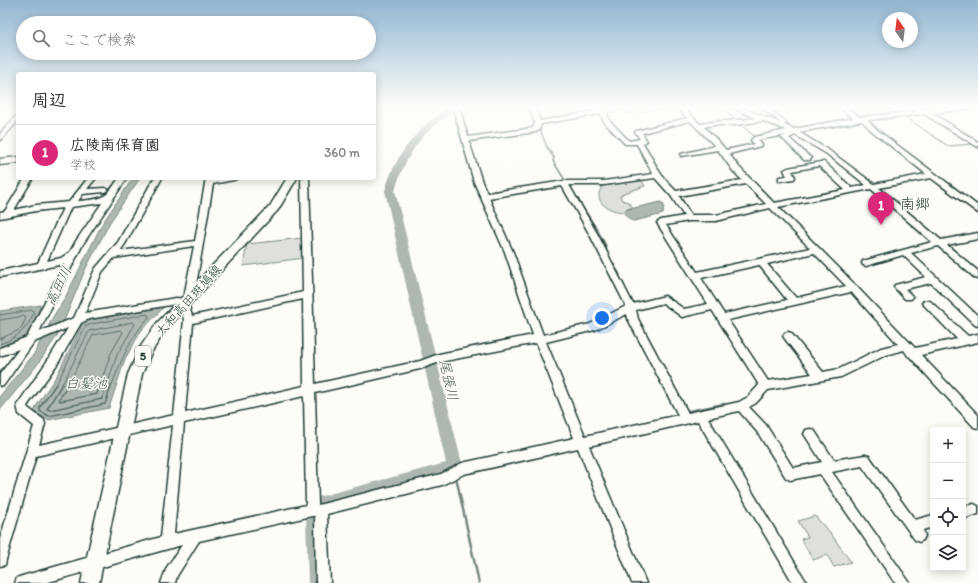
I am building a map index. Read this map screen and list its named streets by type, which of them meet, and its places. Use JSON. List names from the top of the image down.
{
  "streets": {
    "main road": ["大和高田斑鳩線", "5"]
  },
  "districts": ["南郷"],
  "water": ["高田川", "尾張川", "白髪池"],
  "north": "top",
  "page": {
    "search": "ここで検索",
    "heading": "周辺",
    "list": [
      {
        "mark": "1",
        "name": "広陵南保育園",
        "note": "学校",
        "value": "360 m"
      }
    ],
    "pins": "1",
    "map_buttons": ["+", "−"]
  }
}
